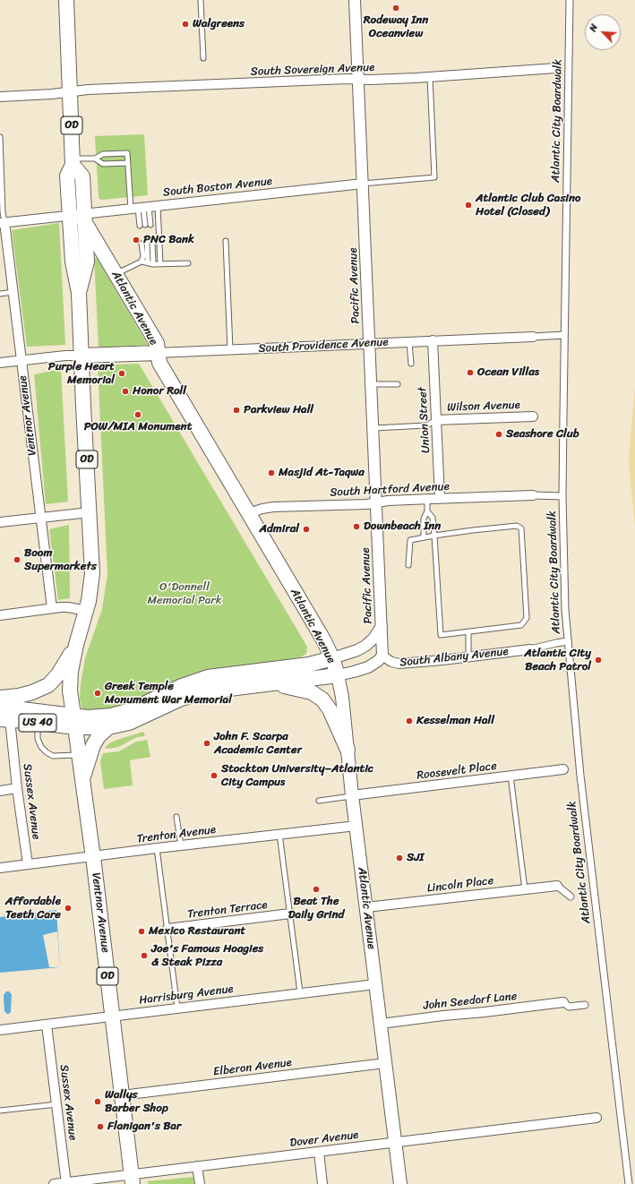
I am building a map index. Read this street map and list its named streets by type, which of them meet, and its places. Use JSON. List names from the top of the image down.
{
  "streets": {
    "main road": [
      "OD",
      "Atlantic Avenue",
      "South Providence Avenue",
      "Ventnor Avenue",
      "South Albany Avenue",
      "US 40"
    ],
    "street": [
      "South Sovereign Avenue",
      "Atlantic City Boardwalk",
      "South Boston Avenue",
      "Pacific Avenue",
      "Wilson Avenue",
      "Union Street",
      "South Hartford Avenue",
      "Roosevelt Place",
      "Sussex Avenue",
      "Trenton Avenue",
      "Lincoln Place",
      "Trenton Terrace",
      "Harrisburg Avenue",
      "John Seedorf Lane",
      "Elberon Avenue",
      "Dover Avenue"
    ]
  },
  "crossings": [
    ["South Sovereign Avenue", "Pacific Avenue"],
    ["South Sovereign Avenue", "Atlantic Avenue"],
    ["Atlantic City Boardwalk", "South Providence Avenue"],
    ["Atlantic City Boardwalk", "South Albany Avenue"],
    ["OD", "South Boston Avenue"],
    ["OD", "Atlantic Avenue"],
    ["OD", "South Providence Avenue"],
    ["OD", "Ventnor Avenue"],
    ["OD", "South Albany Avenue"],
    ["OD", "US 40"],
    ["South Boston Avenue", "Pacific Avenue"],
    ["South Boston Avenue", "Atlantic Avenue"],
    ["South Boston Avenue", "Ventnor Avenue"],
    ["Pacific Avenue", "South Providence Avenue"],
    ["Pacific Avenue", "South Hartford Avenue"],
    ["Pacific Avenue", "South Albany Avenue"],
    ["Atlantic Avenue", "South Providence Avenue"],
    ["Atlantic Avenue", "South Hartford Avenue"],
    ["Atlantic Avenue", "South Albany Avenue"],
    ["Atlantic Avenue", "US 40"],
    ["Atlantic Avenue", "Roosevelt Place"],
    ["Atlantic Avenue", "Trenton Avenue"],
    ["Atlantic Avenue", "Lincoln Place"],
    ["Atlantic Avenue", "Harrisburg Avenue"],
    ["Atlantic Avenue", "John Seedorf Lane"],
    ["Atlantic Avenue", "Elberon Avenue"],
    ["Atlantic Avenue", "Dover Avenue"],
    ["South Providence Avenue", "Union Street"],
    ["Wilson Avenue", "Union Street"],
    ["Ventnor Avenue", "South Albany Avenue"],
    ["Ventnor Avenue", "US 40"],
    ["Ventnor Avenue", "Trenton Avenue"],
    ["Ventnor Avenue", "Harrisburg Avenue"],
    ["Ventnor Avenue", "Elberon Avenue"],
    ["Ventnor Avenue", "Dover Avenue"],
    ["Union Street", "South Hartford Avenue"],
    ["South Albany Avenue", "US 40"],
    ["US 40", "Sussex Avenue"],
    ["Sussex Avenue", "Trenton Avenue"],
    ["Sussex Avenue", "Harrisburg Avenue"],
    ["Sussex Avenue", "Dover Avenue"]
  ],
  "parks": ["O'Donnell Memorial Park"],
  "places": [
    "Rodeway Inn Oceanview",
    "Walgreens",
    "Atlantic Club Casino Hotel (Closed)",
    "PNC Bank",
    "Ocean Villas",
    "Purple Heart Memorial",
    "Honor Roll",
    "Parkview Hall",
    "POW/MIA Monument",
    "Seashore Club",
    "Masjid At-Taqwa",
    "Downbeach Inn",
    "Admiral",
    "Boom Supermarkets",
    "Atlantic City Beach Patrol",
    "Greek Temple Monument War Memorial",
    "Kesselman Hall",
    "John F. Scarpa Academic Center",
    "Stockton University–Atlantic City Campus",
    "SJI",
    "Beat The Daily Grind",
    "Affordable Teeth Care",
    "Mexico Restaurant",
    "Joe's Famous Hoagies & Steak Pizza",
    "Wallys Barber Shop",
    "Flanigan's Bar"
  ],
  "north": "top left"
}
